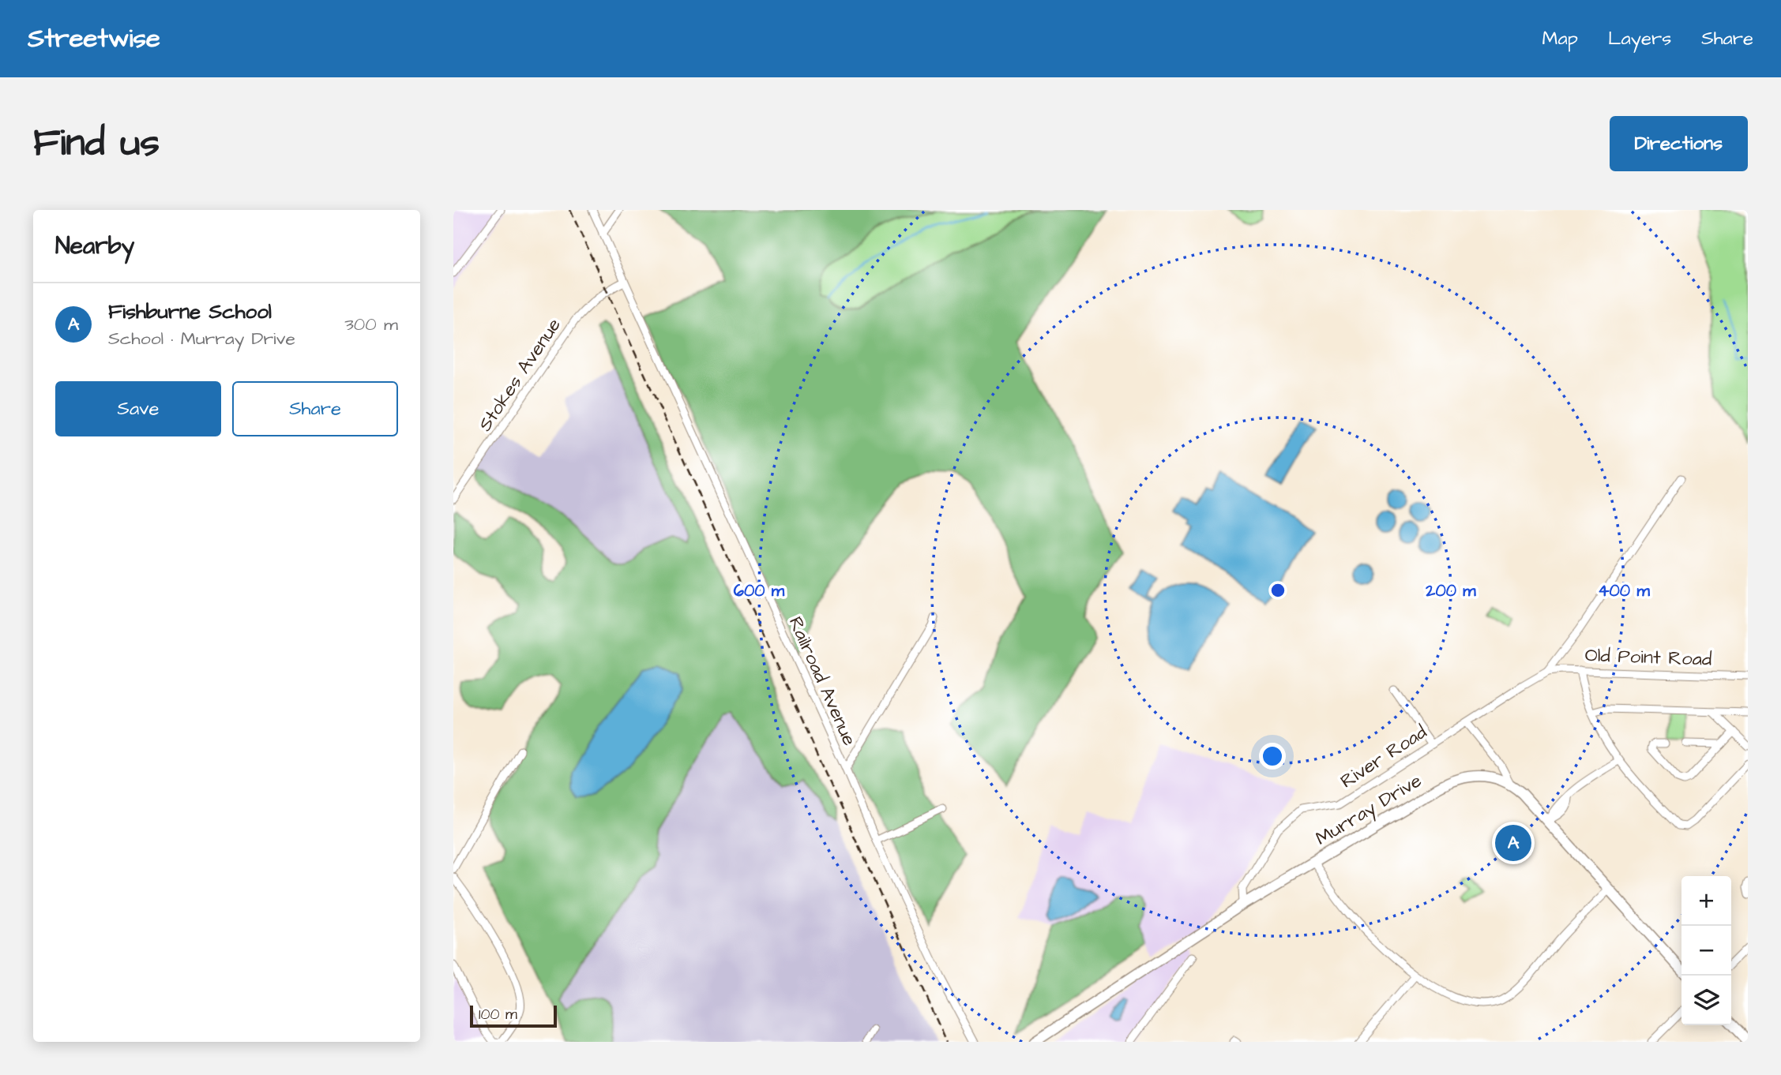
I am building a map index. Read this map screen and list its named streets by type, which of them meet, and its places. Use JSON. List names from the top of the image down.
{
  "streets": {
    "street": [
      "Stokes Avenue",
      "Old Point Road",
      "Railroad Avenue",
      "River Road",
      "Murray Drive"
    ]
  },
  "crossings": [
    ["Stokes Avenue", "Railroad Avenue"],
    ["Old Point Road", "River Road"],
    ["River Road", "Murray Drive"]
  ],
  "scale_bar": "100 m",
  "page": {
    "header": "Streetwise",
    "nav": ["Map", "Layers", "Share"],
    "buttons": [
      "Directions",
      ["Save", "Share"]
    ],
    "title": "Find us",
    "heading": "Nearby",
    "list": [
      {
        "mark": "A",
        "name": "Fishburne School",
        "note": "School · Murray Drive",
        "value": "300 m"
      }
    ],
    "pins": "A",
    "map_buttons": ["+", "−"],
    "scale": "100 m"
  },
  "rings": ["200 m", "400 m", "600 m"]
}
